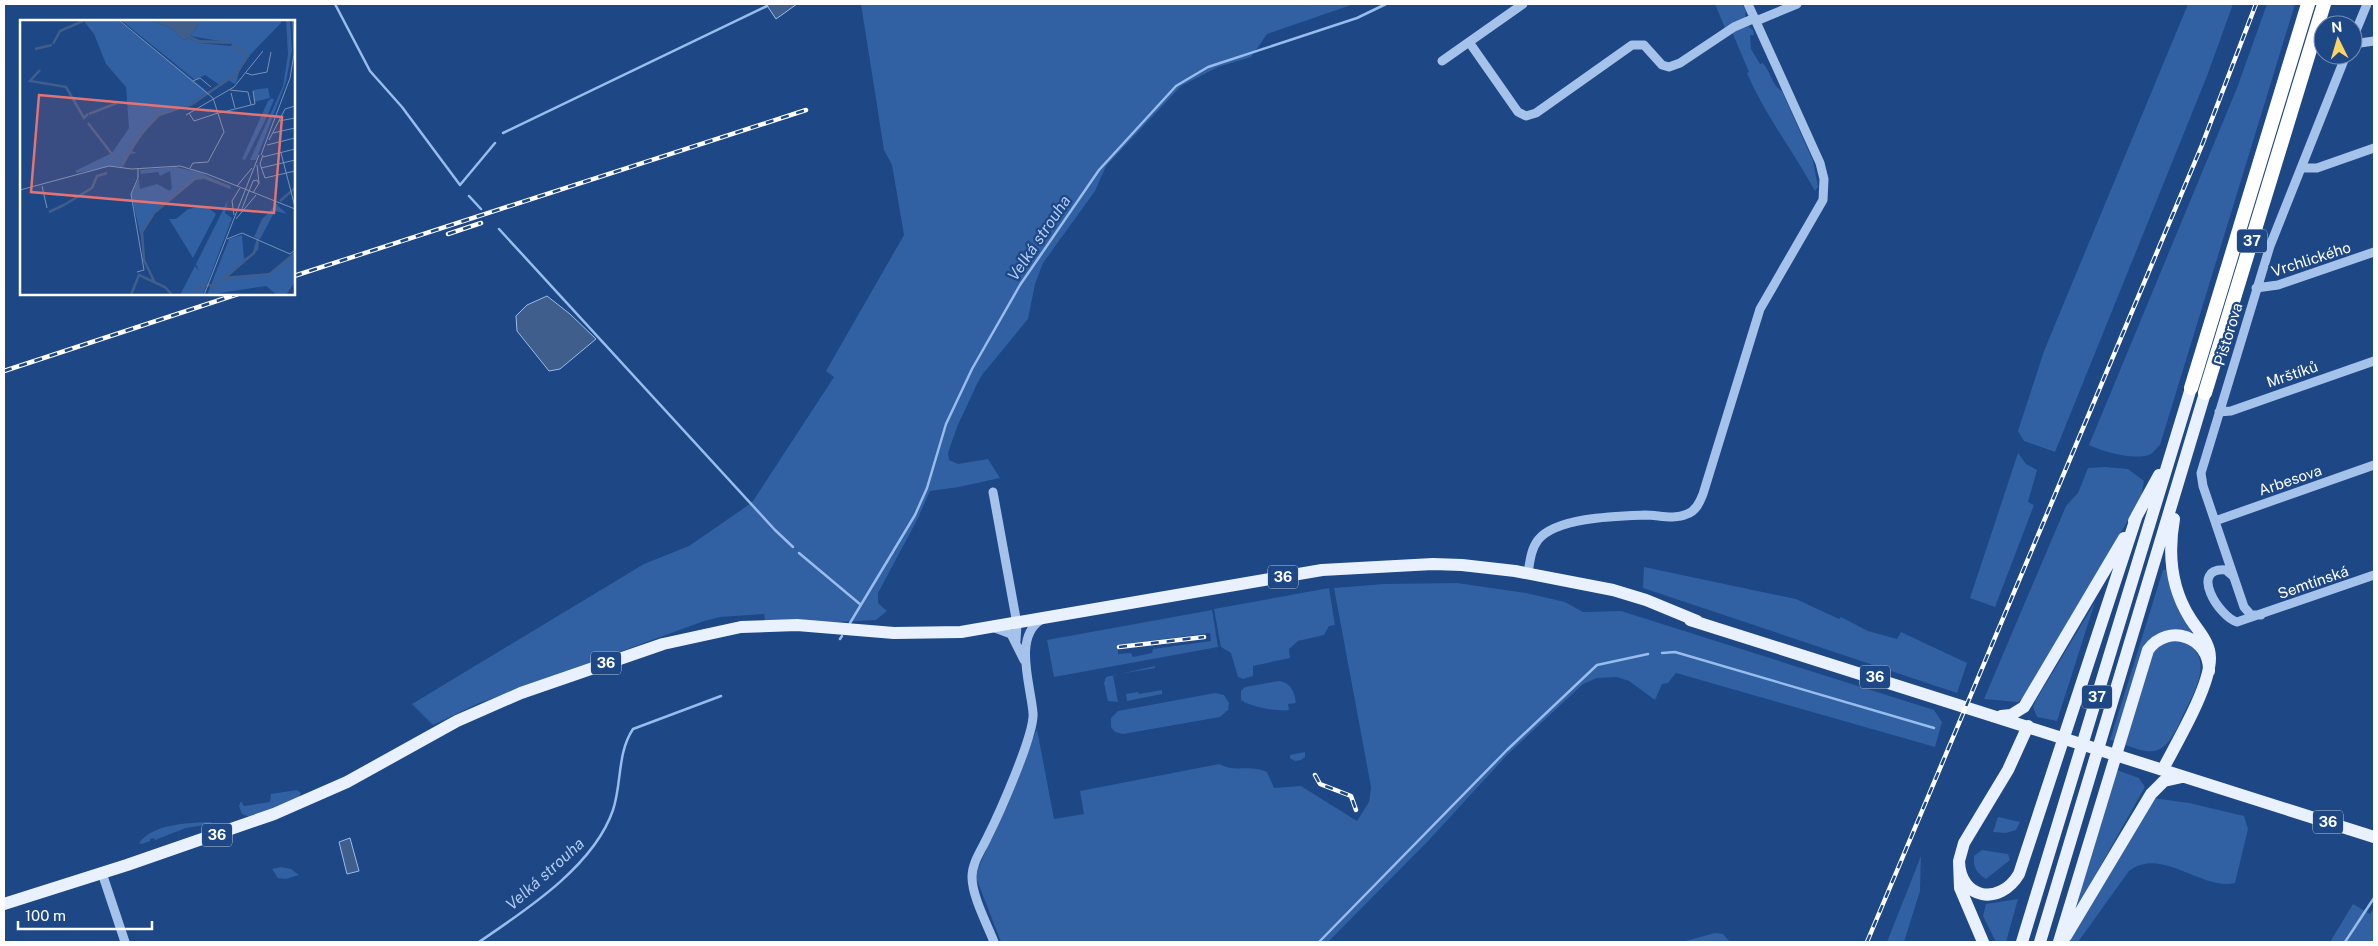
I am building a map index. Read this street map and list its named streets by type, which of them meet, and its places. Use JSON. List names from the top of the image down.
{
  "streets": {
    "highway": ["37"],
    "main road": ["36"],
    "street": [
      "Vrchlického",
      "Pištorova",
      "Mrštíků",
      "Arbesova",
      "Semtínská"
    ]
  },
  "crossings": [
    ["Vrchlického", "Pištorova"],
    ["Pištorova", "Mrštíků"],
    ["Pištorova", "Arbesova"],
    ["Pištorova", "Semtínská"]
  ],
  "water": ["Velká strouha"],
  "scale_bar": "100 m",
  "north": "top"
}
